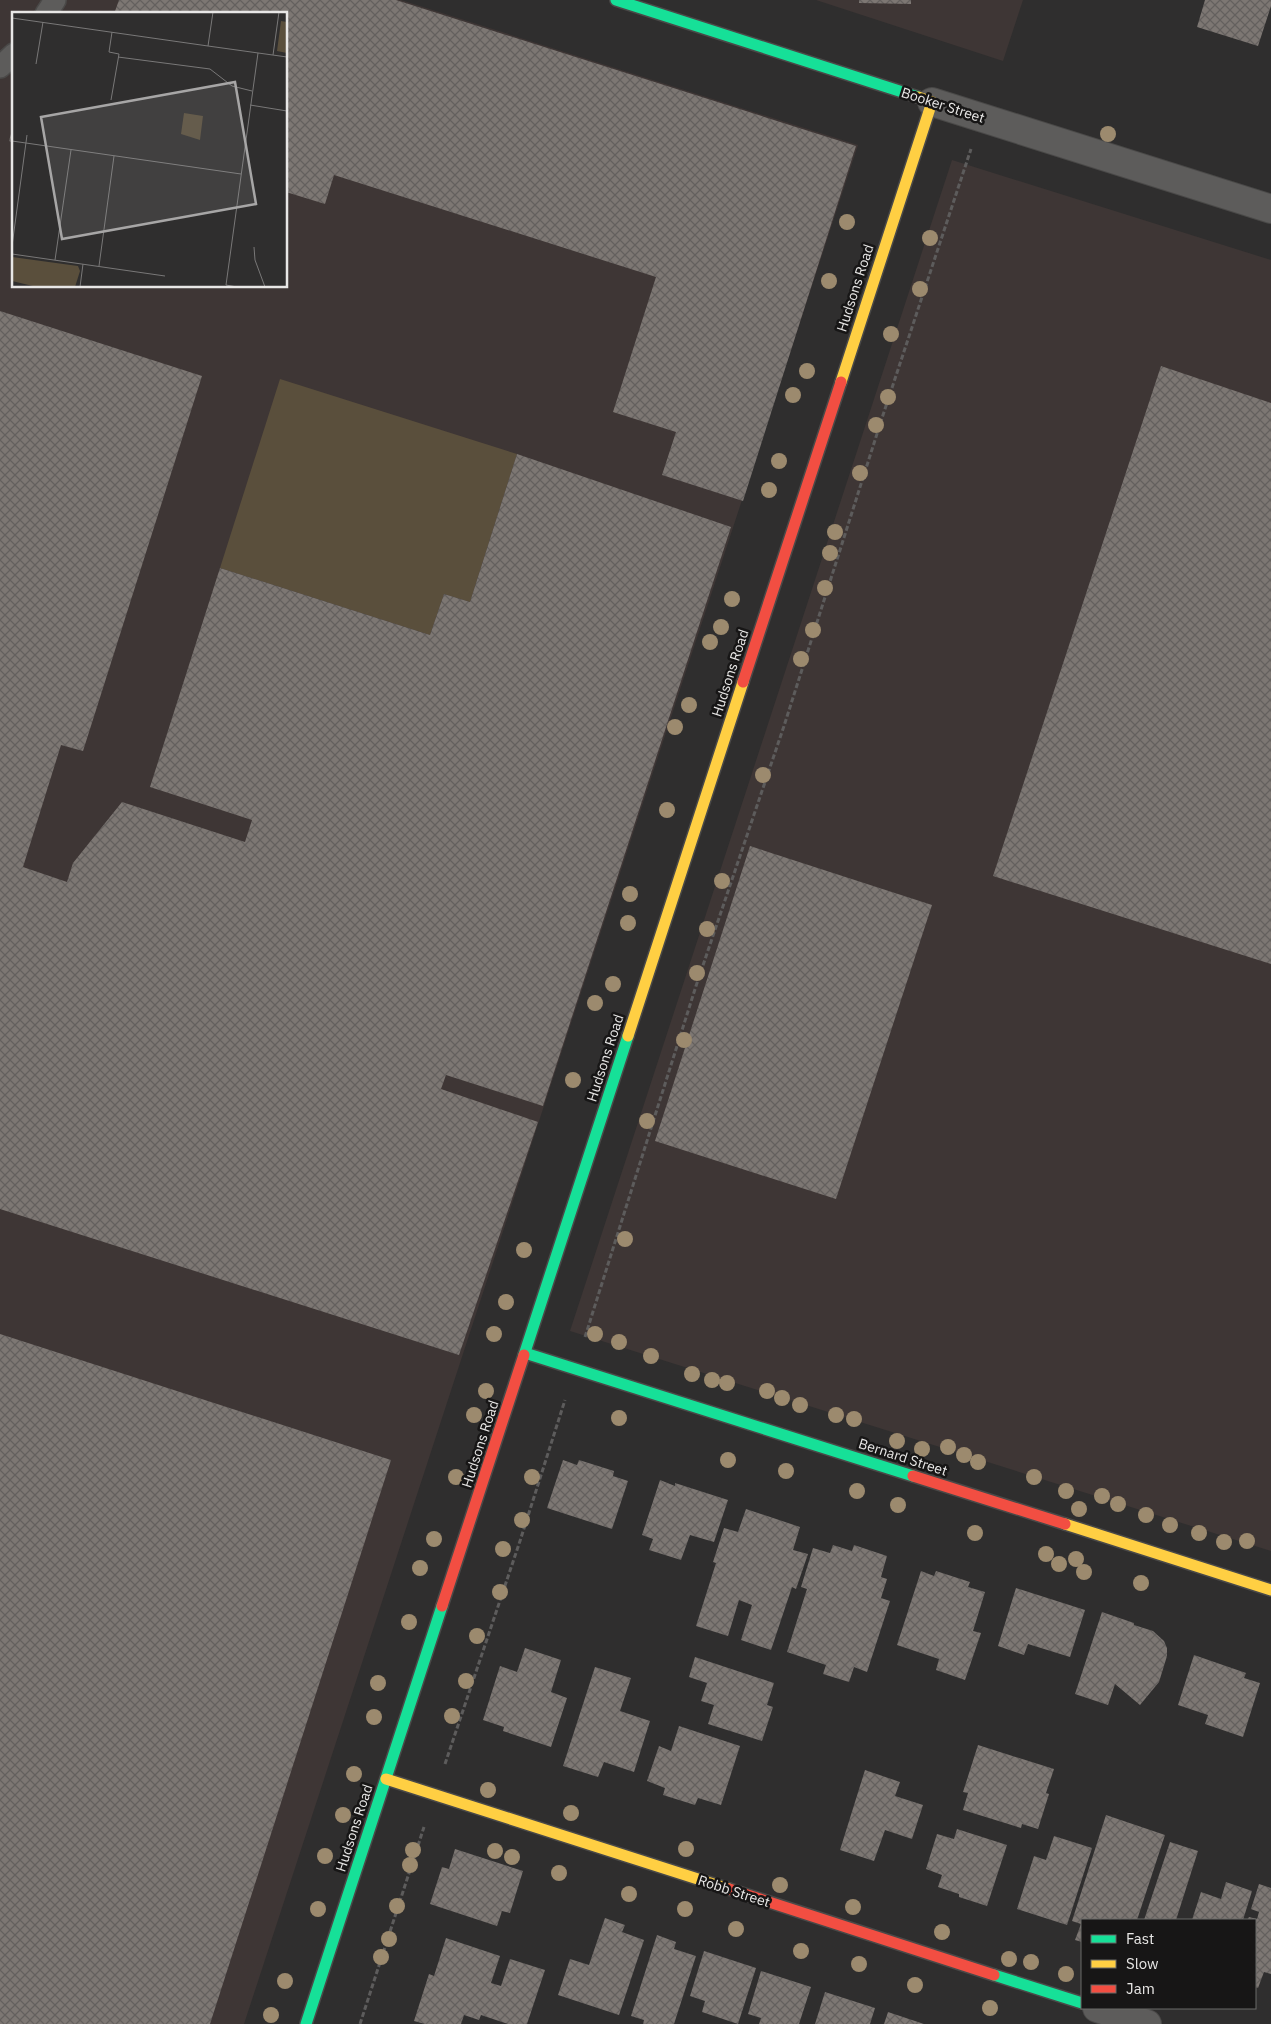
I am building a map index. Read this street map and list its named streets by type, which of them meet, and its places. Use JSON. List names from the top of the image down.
{
  "streets": {
    "street": [
      "Booker Street",
      "Hudsons Road",
      "Bernard Street",
      "Robb Street"
    ]
  },
  "crossings": [
    ["Booker Street", "Hudsons Road"],
    ["Hudsons Road", "Bernard Street"],
    ["Hudsons Road", "Robb Street"]
  ],
  "legend": ["Fast", "Slow", "Jam"]
}
